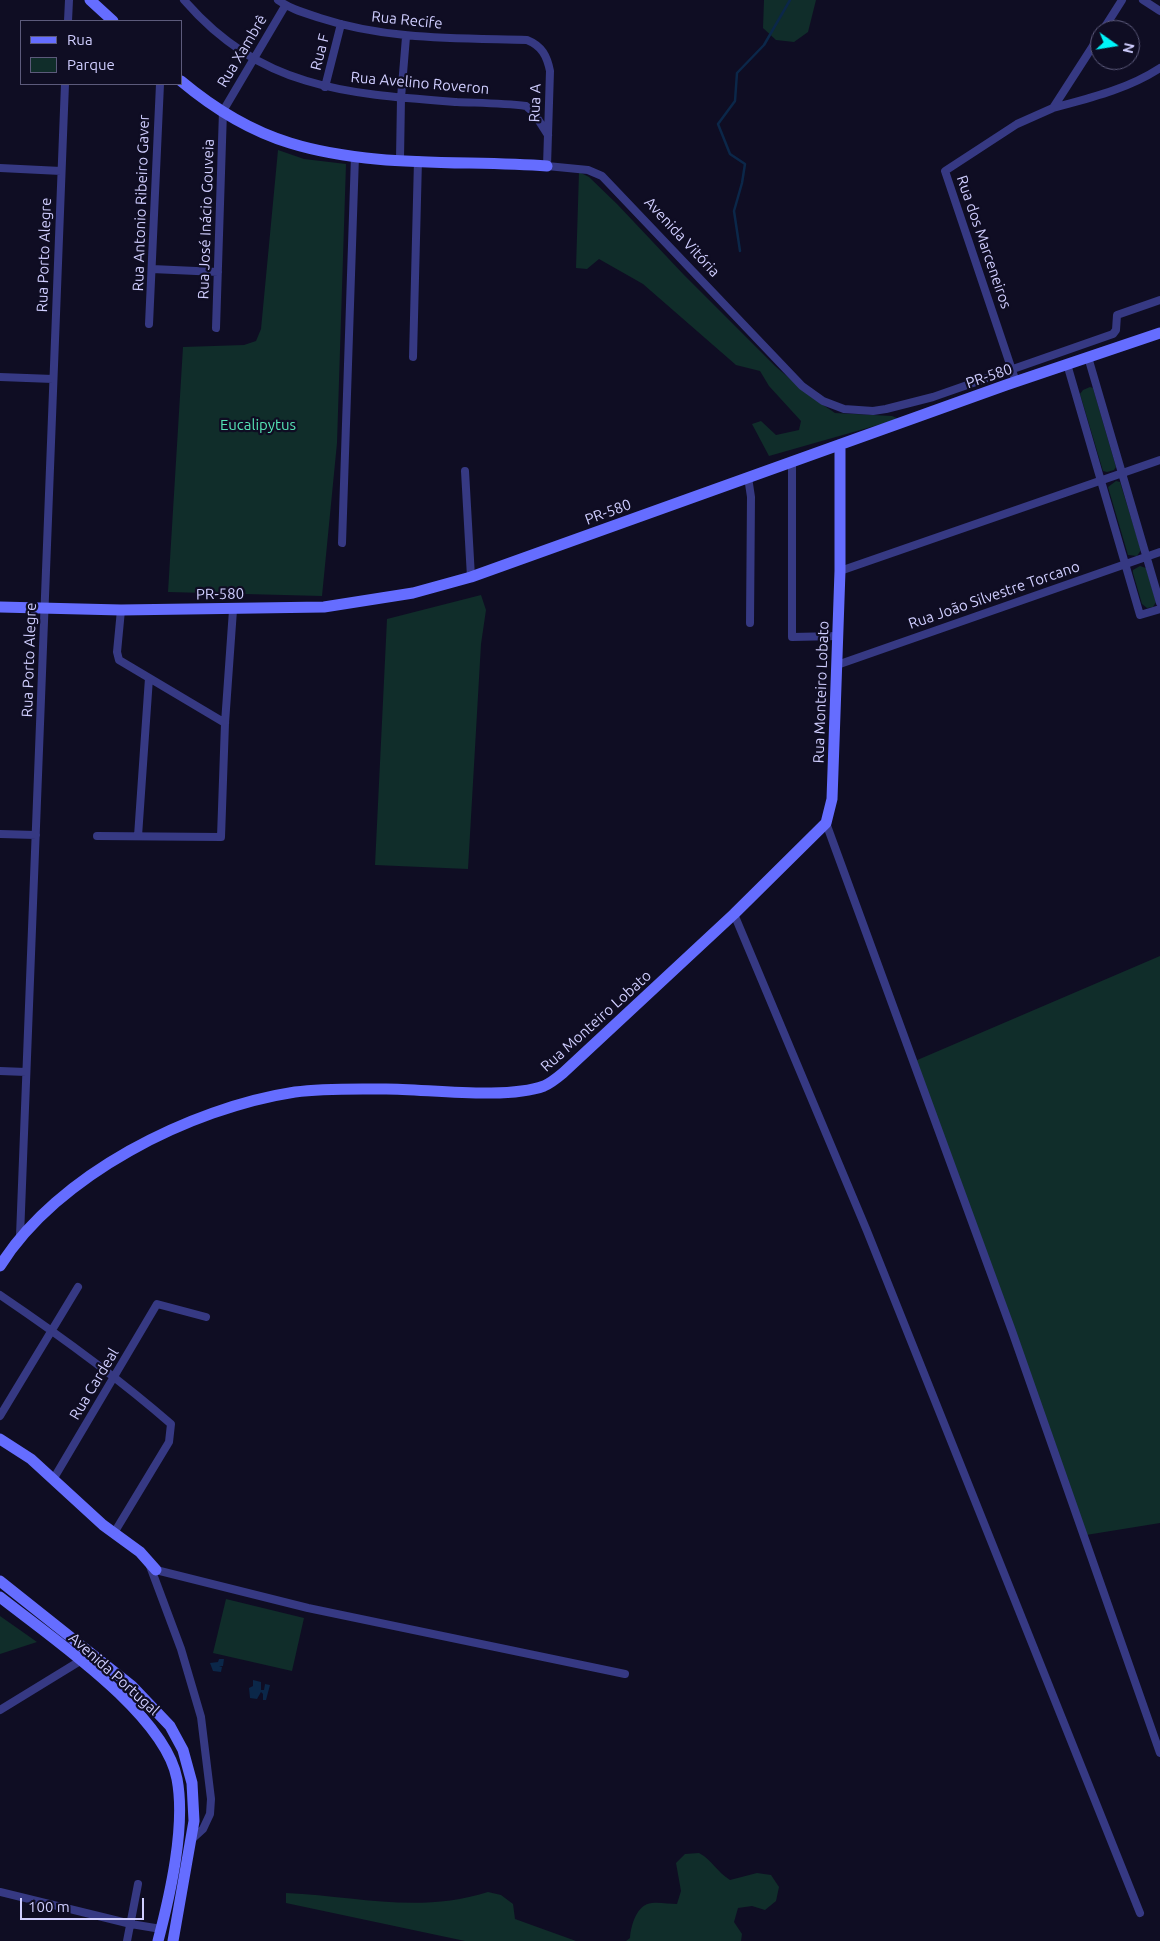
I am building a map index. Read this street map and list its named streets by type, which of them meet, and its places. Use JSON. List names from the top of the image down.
{
  "streets": {
    "main road": [
      "Avenida Vitória",
      "PR-580",
      "Rua Monteiro Lobato",
      "Avenida Portugal"
    ],
    "street": [
      "Rua Recife",
      "Rua Xambrê",
      "Rua F",
      "Rua Avelino Roveron",
      "Rua A",
      "Rua Antonio Ribeiro Gaver",
      "Rua José Inácio Gouveia",
      "Rua dos Marceneiros",
      "Rua Porto Alegre",
      "Rua João Silvestre Torcano",
      "Rua Cardeal"
    ]
  },
  "crossings": [
    ["Rua Recife", "Rua Xambrê"],
    ["Rua Recife", "Rua F"],
    ["Rua Recife", "Rua A"],
    ["Rua Xambrê", "Rua Avelino Roveron"],
    ["Rua Xambrê", "Rua José Inácio Gouveia"],
    ["Rua Xambrê", "Avenida Vitória"],
    ["Rua F", "Rua Avelino Roveron"],
    ["Rua Avelino Roveron", "Rua A"],
    ["Rua A", "Avenida Vitória"],
    ["Rua José Inácio Gouveia", "Avenida Vitória"],
    ["Avenida Vitória", "Rua dos Marceneiros"],
    ["Rua dos Marceneiros", "PR-580"],
    ["Rua Porto Alegre", "PR-580"],
    ["Rua Porto Alegre", "Rua Monteiro Lobato"],
    ["PR-580", "Rua Monteiro Lobato"],
    ["Rua João Silvestre Torcano", "Rua Monteiro Lobato"]
  ],
  "parks": ["Eucalipytus"],
  "legend": ["Rua", "Parque"],
  "scale_bar": "100 m",
  "north": "right"
}
